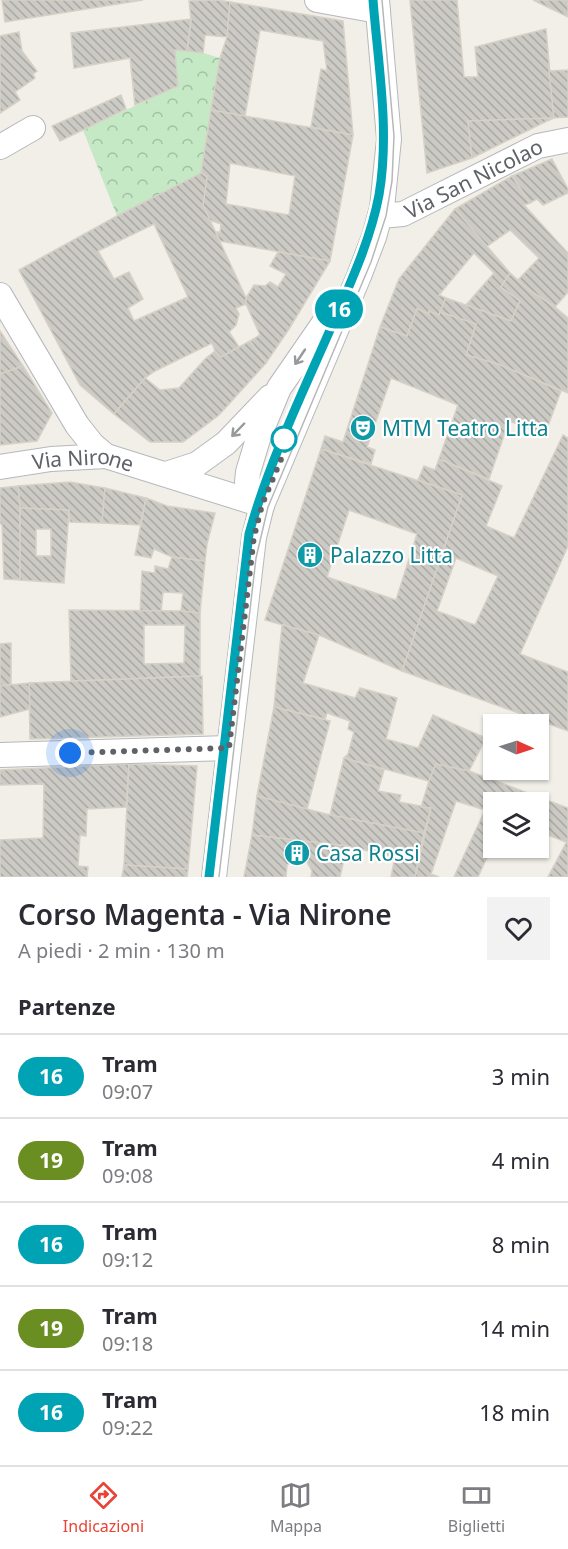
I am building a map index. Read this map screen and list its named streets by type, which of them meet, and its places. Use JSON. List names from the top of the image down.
{
  "streets": {
    "street": ["Via San Nicolao", "Via Nirone"]
  },
  "places": {
    "theatre": ["MTM Teatro Litta"],
    "building": ["Palazzo Litta", "Casa Rossi"]
  },
  "lines": ["tram line 16"],
  "north": "right",
  "page": {
    "on_map": "16",
    "heading": [
      ["Corso Magenta - Via Nirone", "A piedi · 2 min · 130 m"],
      "Partenze"
    ],
    "list": [
      {
        "mark": "16",
        "name": "Tram",
        "note": "09:07",
        "value": "3 min"
      },
      {
        "mark": "19",
        "name": "Tram",
        "note": "09:08",
        "value": "4 min"
      },
      {
        "mark": "16",
        "name": "Tram",
        "note": "09:12",
        "value": "8 min"
      },
      {
        "mark": "19",
        "name": "Tram",
        "note": "09:18",
        "value": "14 min"
      },
      {
        "mark": "16",
        "name": "Tram",
        "note": "09:22",
        "value": "18 min"
      }
    ],
    "tabs": ["Indicazioni", "Mappa", "Biglietti"]
  }
}
